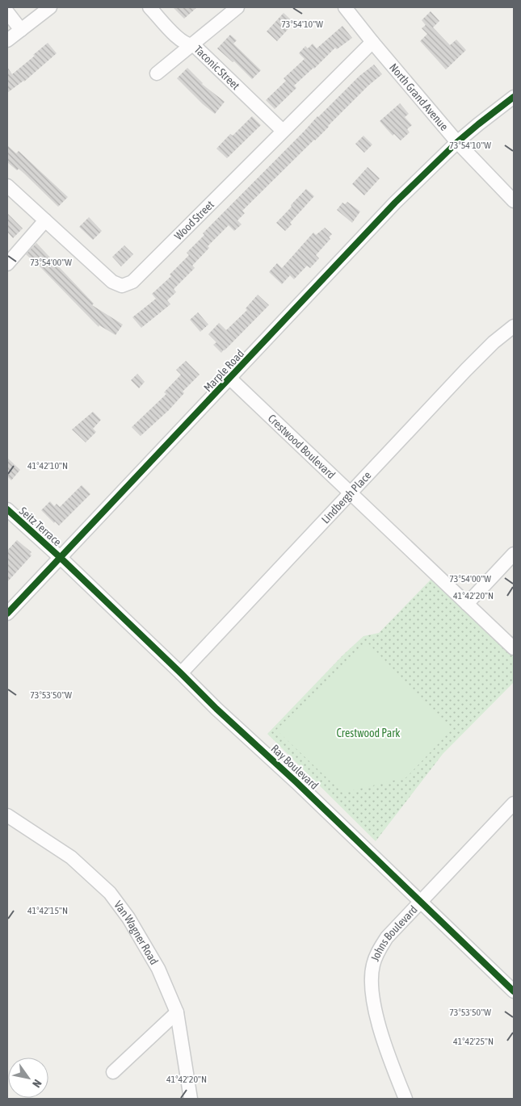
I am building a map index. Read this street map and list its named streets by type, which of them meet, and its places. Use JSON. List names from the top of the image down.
{
  "streets": {
    "street": [
      "Taconic Street",
      "North Grand Avenue",
      "Wood Street",
      "Marple Road",
      "Crestwood Boulevard",
      "Lindbergh Place",
      "Seitz Terrace",
      "Ray Boulevard",
      "Van Wagner Road",
      "Johns Boulevard"
    ]
  },
  "crossings": [
    ["Taconic Street", "Wood Street"],
    ["North Grand Avenue", "Wood Street"],
    ["North Grand Avenue", "Marple Road"],
    ["Marple Road", "Crestwood Boulevard"],
    ["Marple Road", "Seitz Terrace"],
    ["Marple Road", "Ray Boulevard"],
    ["Crestwood Boulevard", "Lindbergh Place"],
    ["Lindbergh Place", "Ray Boulevard"],
    ["Seitz Terrace", "Ray Boulevard"],
    ["Ray Boulevard", "Johns Boulevard"]
  ],
  "parks": ["Crestwood Park"],
  "north": "bottom right",
  "coordinates": [
    "73°54'10\"W",
    "73°54'00\"W",
    "41°42'10\"N",
    "41°42'20\"N",
    "73°53'50\"W",
    "41°42'15\"N",
    "41°42'25\"N"
  ]
}
